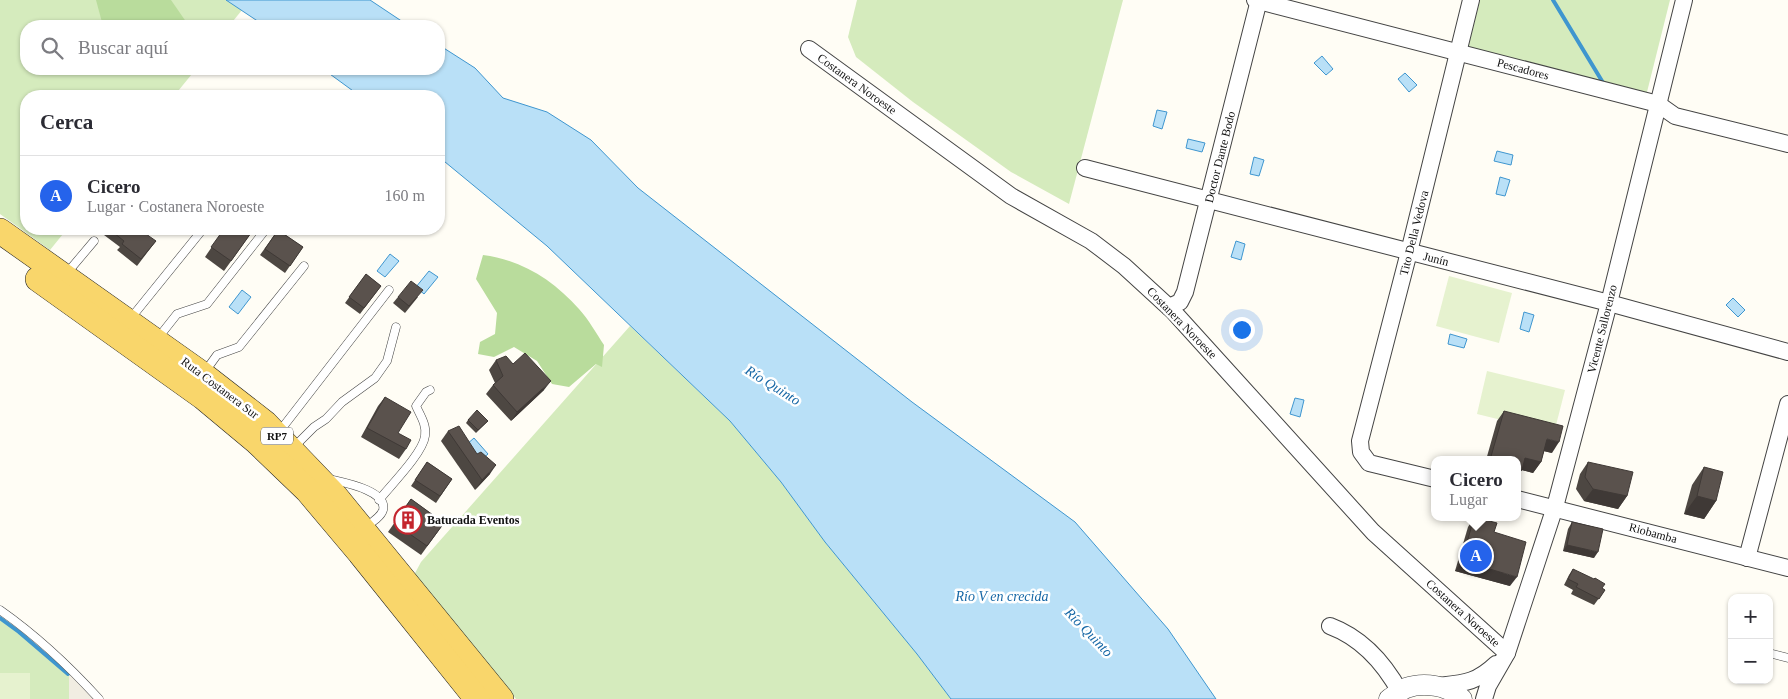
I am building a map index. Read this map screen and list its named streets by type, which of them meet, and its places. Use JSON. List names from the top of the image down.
{
  "streets": {
    "main road": ["Ruta Costanera Sur", "RP7"],
    "street": [
      "Pescadores",
      "Costanera Noroeste",
      "Doctor Dante Bodo",
      "Tito Della Vedova",
      "Junín",
      "Vicente Sallorenzo",
      "Riobamba"
    ]
  },
  "crossings": [
    ["Pescadores", "Doctor Dante Bodo"],
    ["Pescadores", "Tito Della Vedova"],
    ["Pescadores", "Vicente Sallorenzo"],
    ["Costanera Noroeste", "Doctor Dante Bodo"],
    ["Costanera Noroeste", "Vicente Sallorenzo"],
    ["Doctor Dante Bodo", "Junín"],
    ["Tito Della Vedova", "Junín"],
    ["Junín", "Vicente Sallorenzo"],
    ["Vicente Sallorenzo", "Riobamba"]
  ],
  "water": ["Río Quinto", "Río V en crecida"],
  "places": {
    "building": ["Batucada Eventos"]
  },
  "page": {
    "search": "Buscar aquí",
    "heading": "Cerca",
    "list": [
      {
        "mark": "A",
        "name": "Cicero",
        "note": "Lugar · Costanera Noroeste",
        "value": "160 m"
      }
    ],
    "popup": ["Cicero", "Lugar"],
    "pins": "A",
    "map_buttons": ["+", "−"]
  }
}
